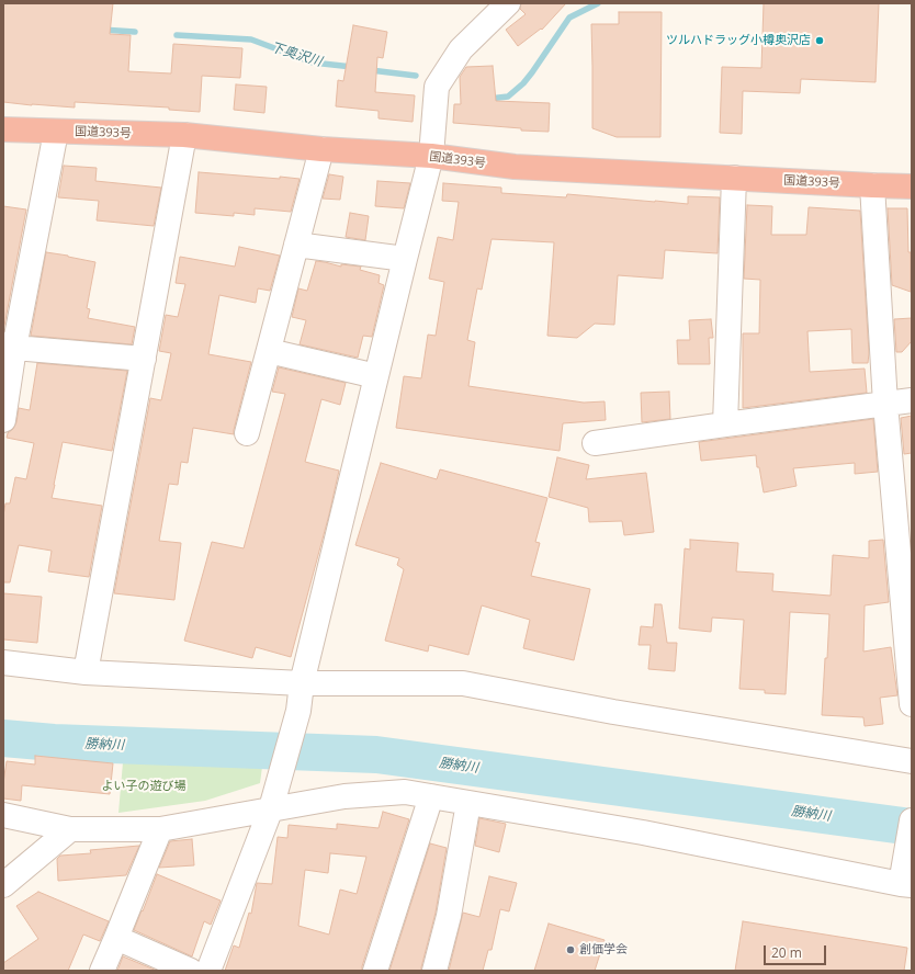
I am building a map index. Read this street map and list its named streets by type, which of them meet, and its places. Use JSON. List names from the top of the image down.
{
  "streets": {
    "highway": ["国道393号"]
  },
  "water": ["下奥沢川", "勝納川"],
  "parks": ["よい子の遊び場"],
  "places": ["ツルハドラッグ小樽奥沢店", "創価学会"],
  "scale_bar": "20 m"
}
